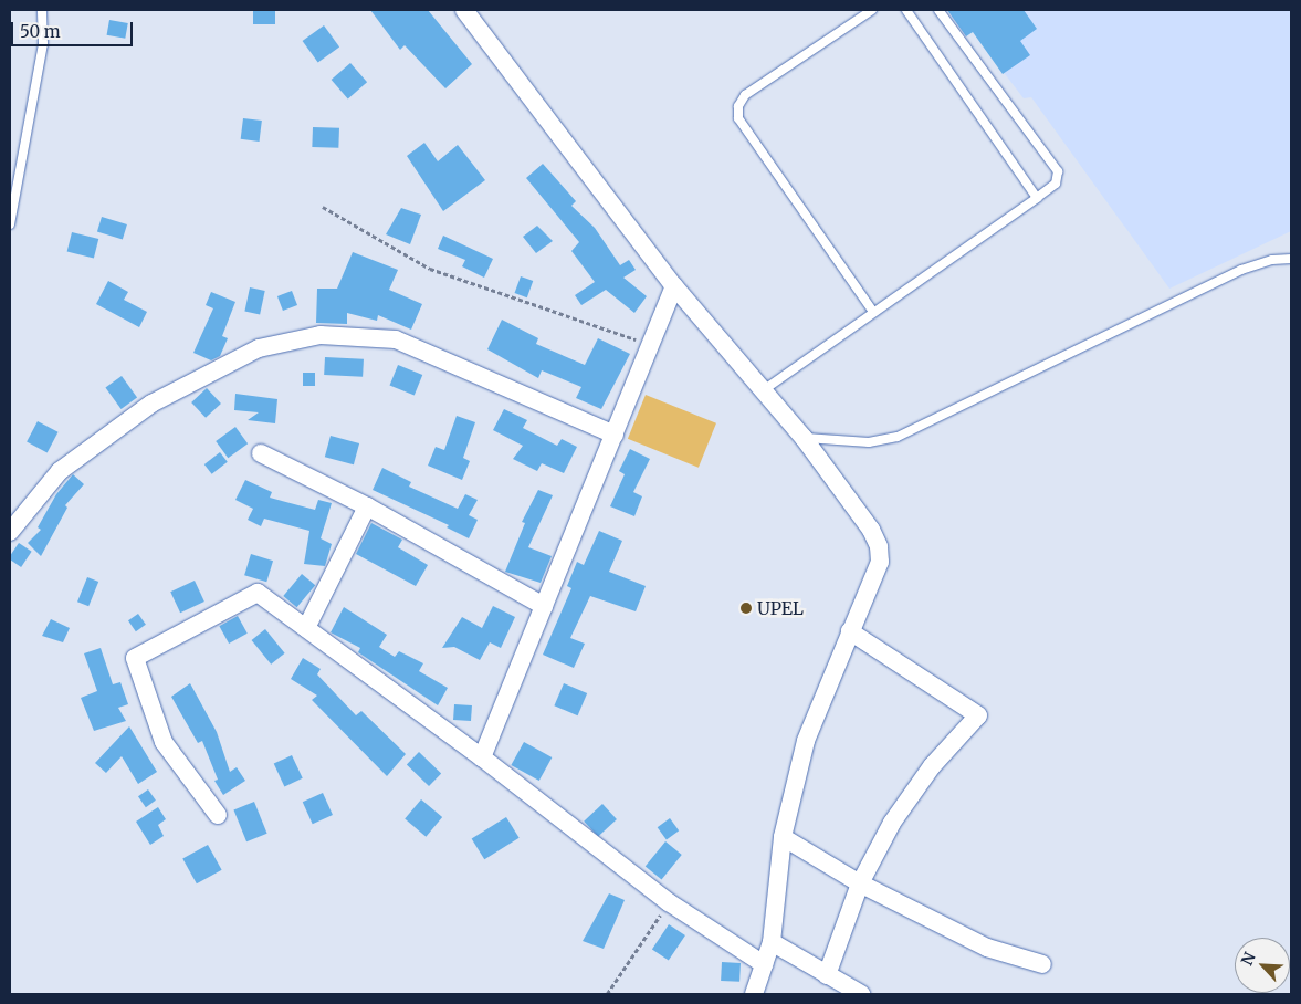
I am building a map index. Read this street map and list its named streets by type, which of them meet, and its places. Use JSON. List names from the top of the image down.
{
  "places": ["UPEL"],
  "scale_bar": "50 m",
  "north": "top left"
}
